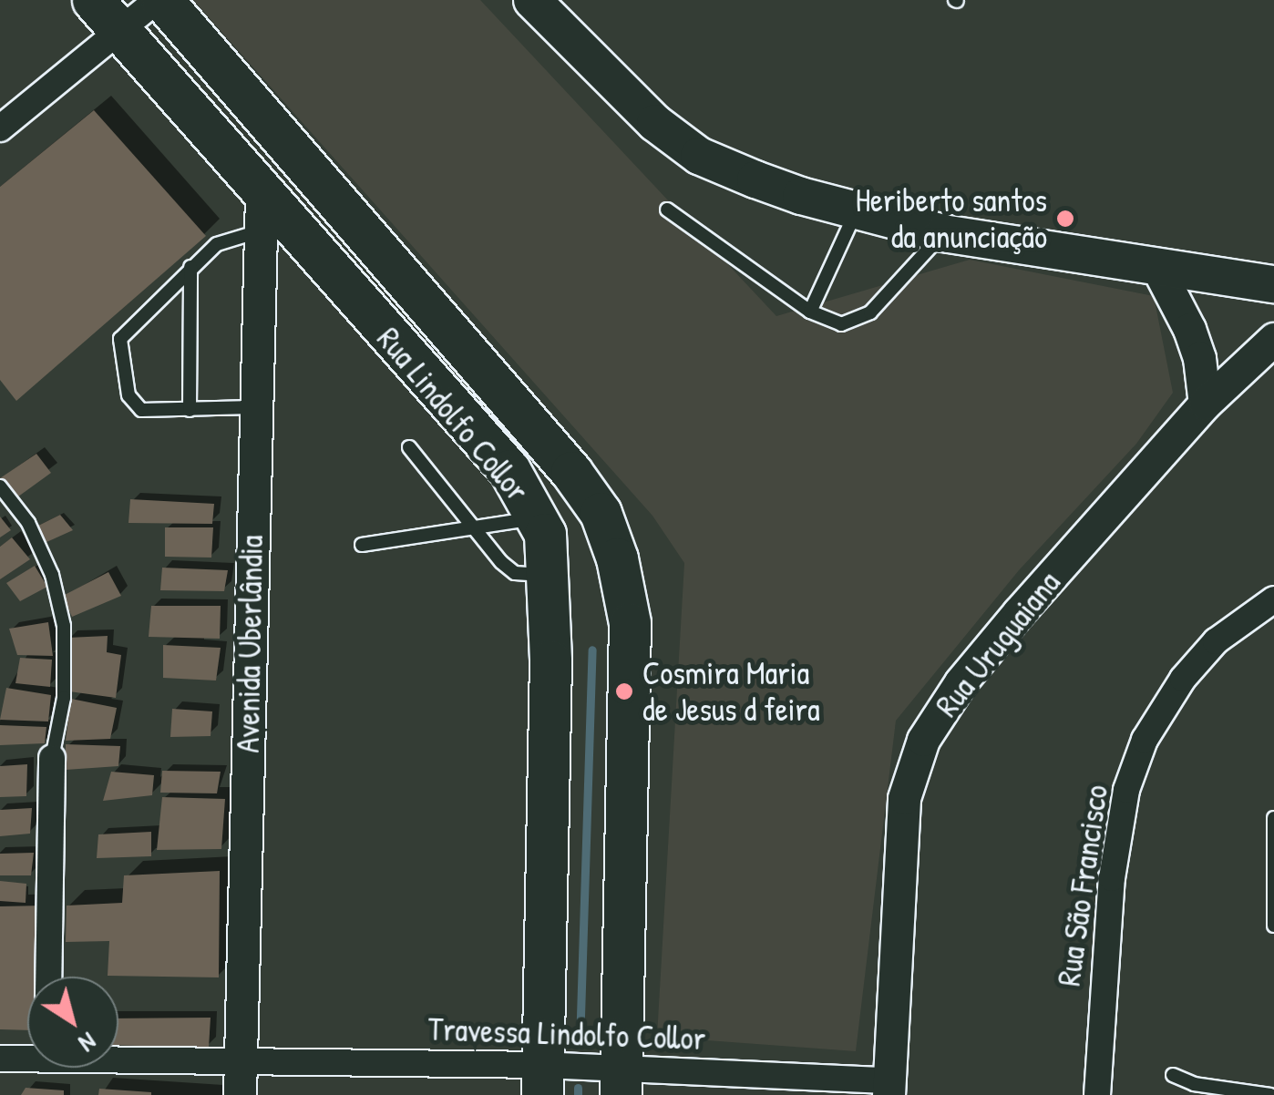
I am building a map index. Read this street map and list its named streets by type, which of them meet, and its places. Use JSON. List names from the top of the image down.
{
  "streets": {
    "main road": ["Rua Lindolfo Collor"],
    "street": [
      "Avenida Uberlândia",
      "Rua Uruguaiana",
      "Rua São Francisco",
      "Travessa Lindolfo Collor"
    ]
  },
  "crossings": [
    ["Rua Lindolfo Collor", "Avenida Uberlândia"],
    ["Rua Lindolfo Collor", "Travessa Lindolfo Collor"],
    ["Avenida Uberlândia", "Travessa Lindolfo Collor"],
    ["Rua Uruguaiana", "Travessa Lindolfo Collor"]
  ],
  "places": ["Heriberto santos da anunciação", "Cosmira Maria de Jesus d feira"],
  "north": "bottom right"
}
